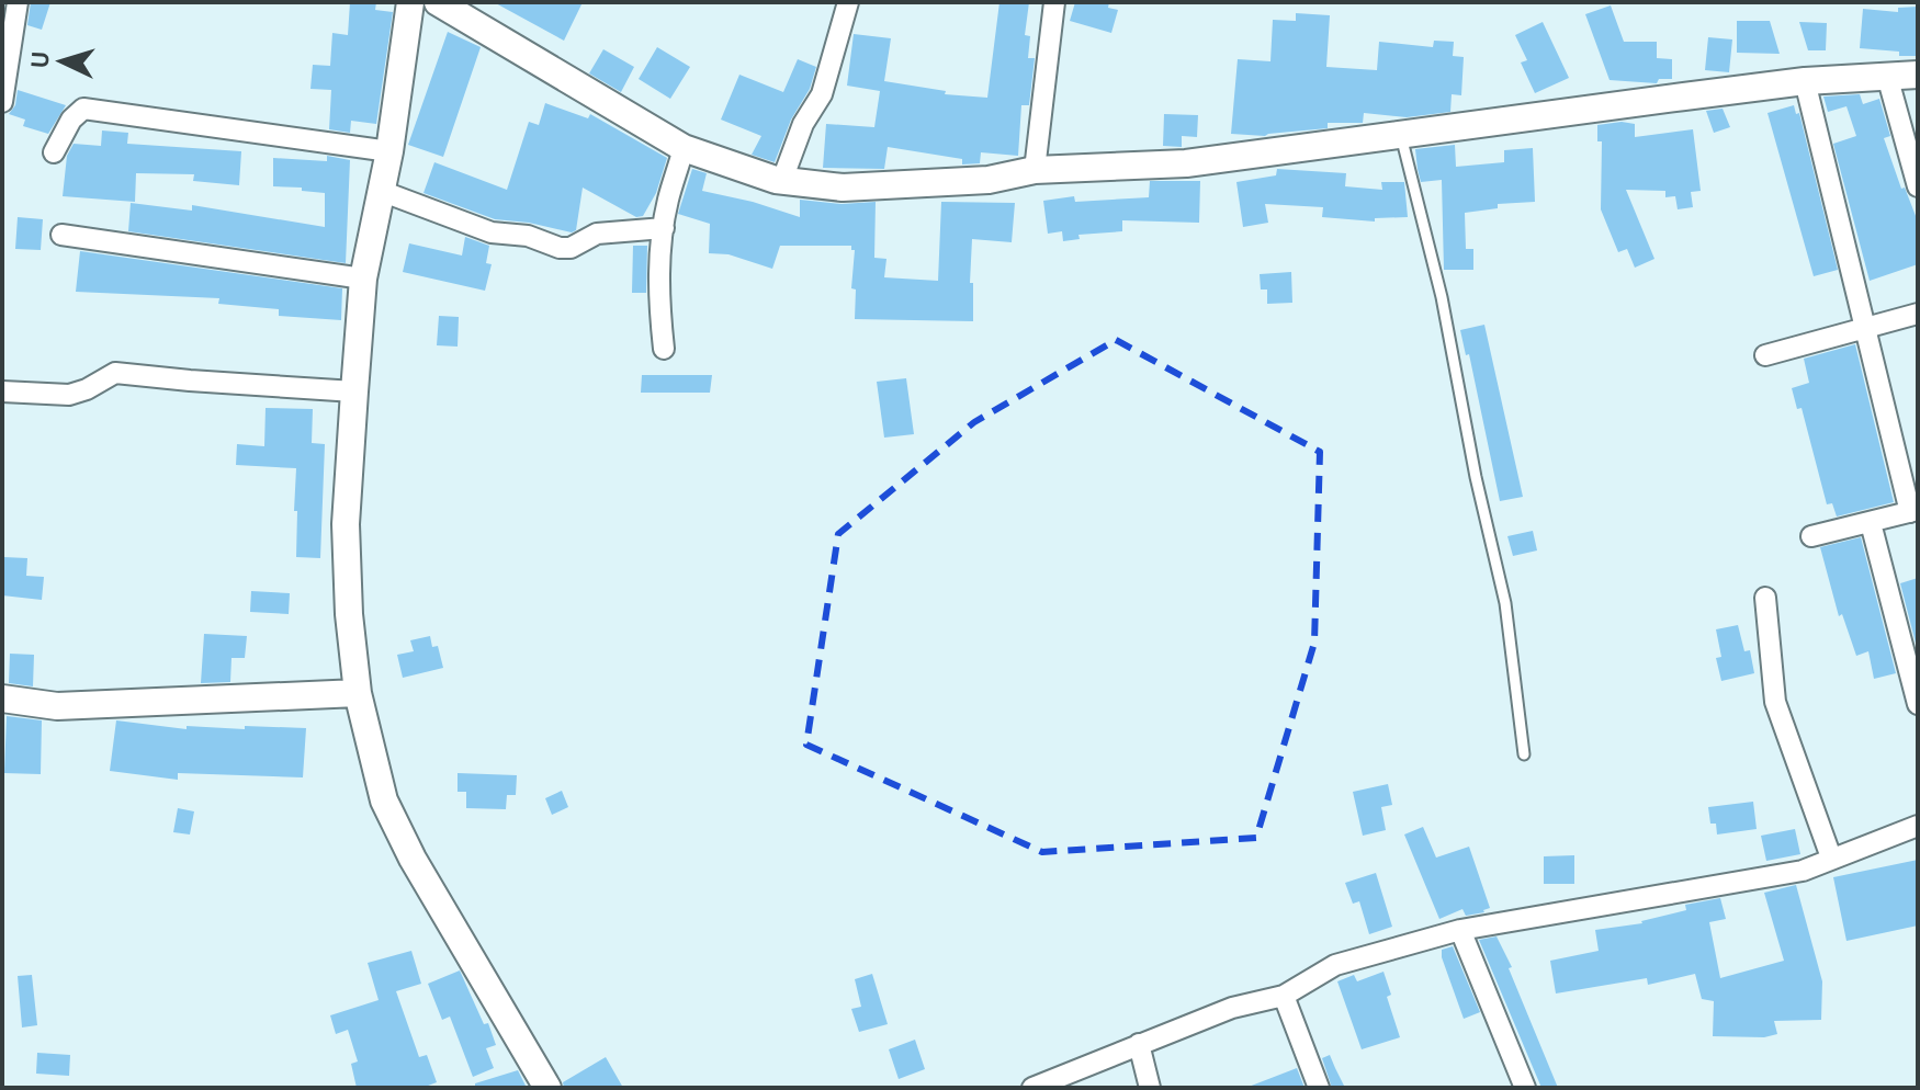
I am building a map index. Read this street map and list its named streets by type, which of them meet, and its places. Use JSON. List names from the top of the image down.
{
  "north": "left"
}
